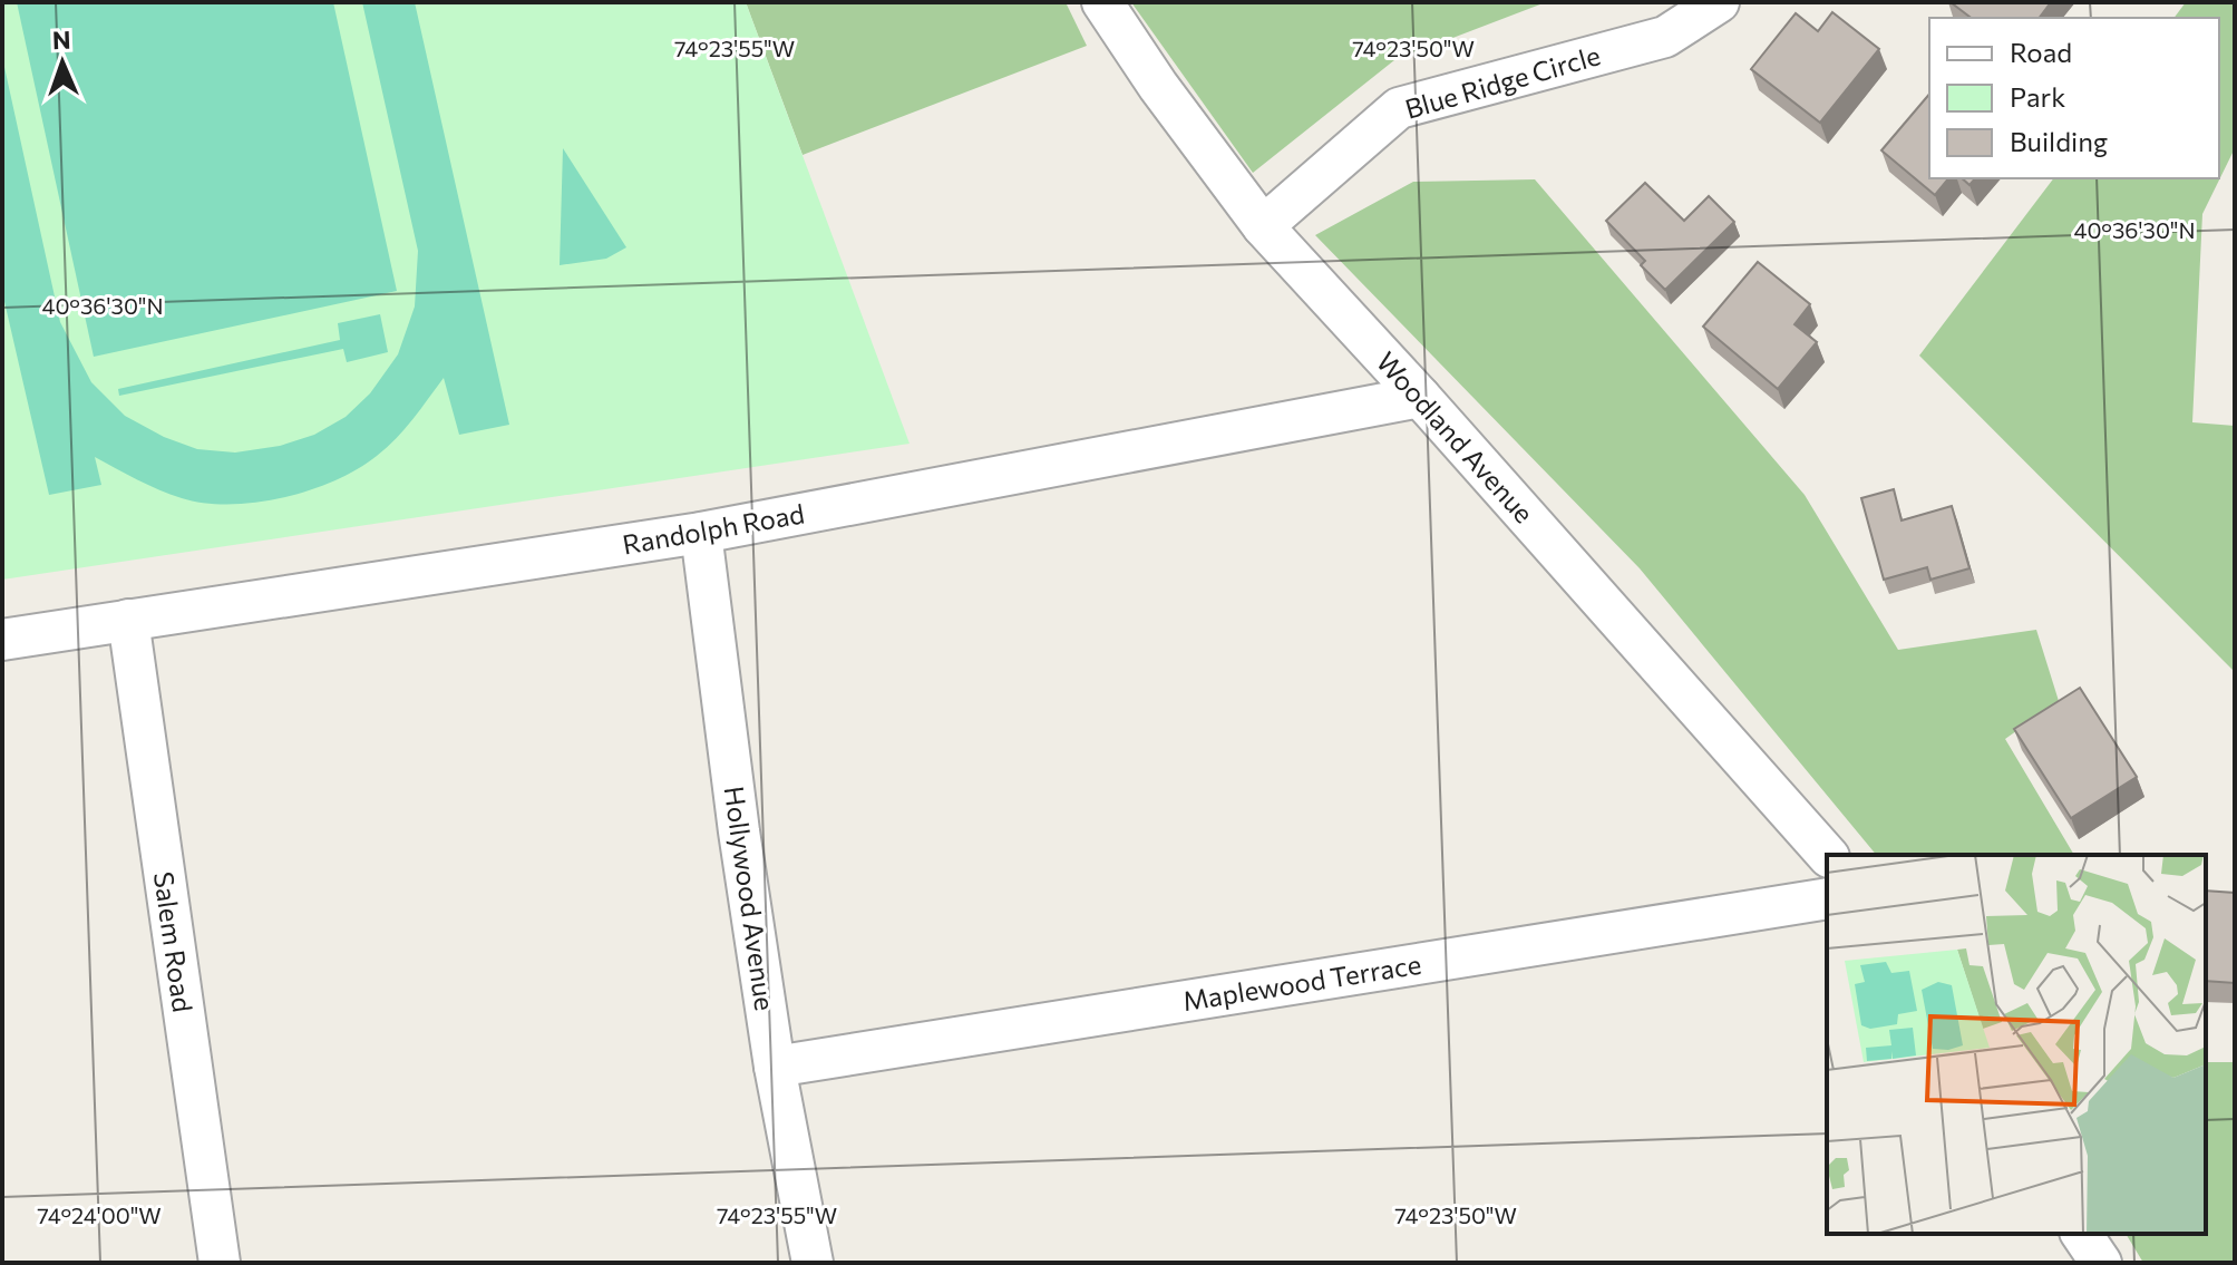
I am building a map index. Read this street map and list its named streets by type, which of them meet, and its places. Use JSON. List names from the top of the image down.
{
  "streets": {
    "street": [
      "Blue Ridge Circle",
      "Woodland Avenue",
      "Randolph Road",
      "Hollywood Avenue",
      "Salem Road",
      "Maplewood Terrace"
    ]
  },
  "crossings": [
    ["Blue Ridge Circle", "Woodland Avenue"],
    ["Woodland Avenue", "Randolph Road"],
    ["Randolph Road", "Hollywood Avenue"],
    ["Randolph Road", "Salem Road"],
    ["Hollywood Avenue", "Maplewood Terrace"]
  ],
  "legend": ["Road", "Park", "Building"],
  "north": "top",
  "coordinates": [
    "74°23'55\"W",
    "74°23'50\"W",
    "40°36'30\"N",
    "74°24'00\"W"
  ]
}
